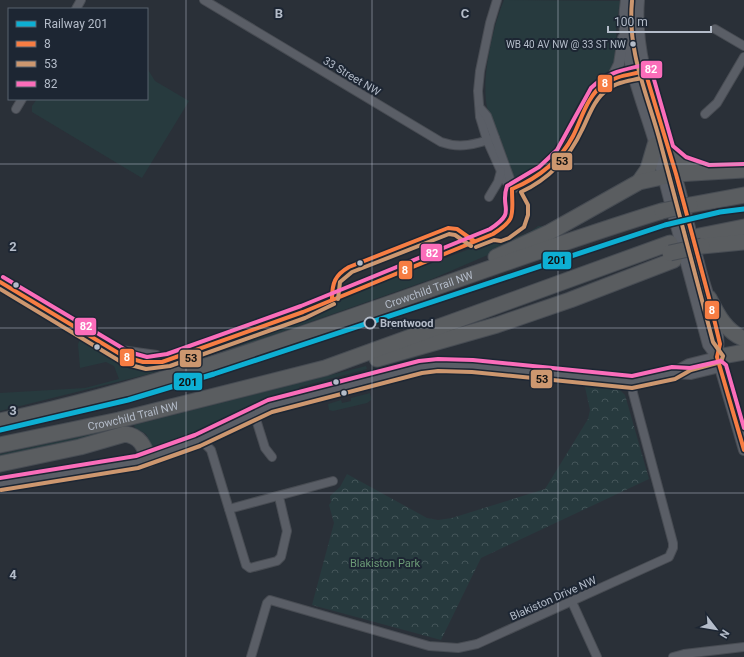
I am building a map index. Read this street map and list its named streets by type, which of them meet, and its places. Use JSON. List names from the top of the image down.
{
  "streets": {
    "highway": ["Crowchild Trail NW"],
    "street": ["33 Street NW", "Blakiston Drive NW"]
  },
  "parks": ["Blakiston Park"],
  "places": ["WB 40 AV NW @ 33 ST NW", "Brentwood"],
  "lines": [
    "transit line 53",
    "transit line 82",
    "transit line 8",
    "rail line 201"
  ],
  "legend": [
    "Railway 201",
    "8",
    "53",
    "82"
  ],
  "scale_bar": "100 m",
  "north": "bottom right",
  "grid": {
    "columns": ["B", "C"],
    "rows": ["2", "3", "4"]
  }
}
